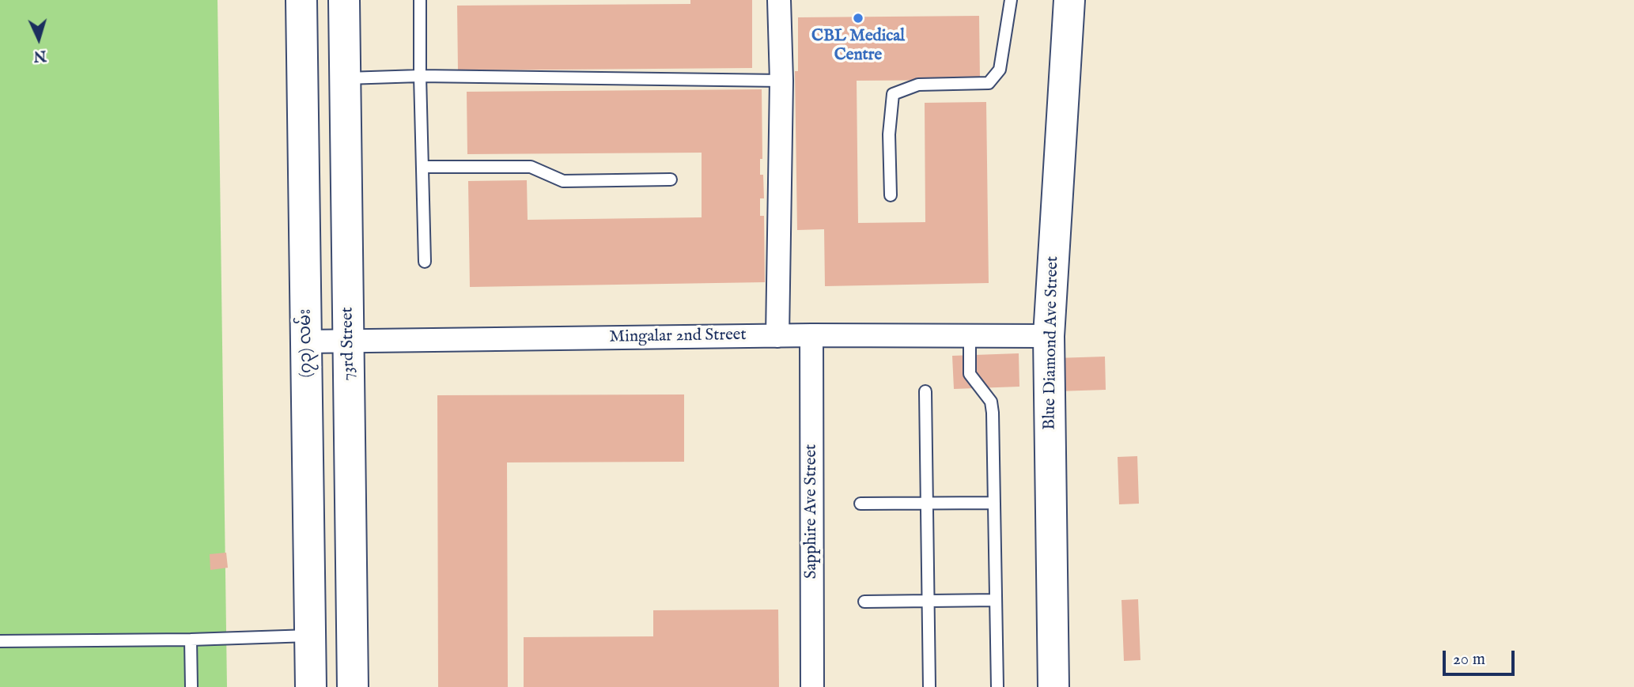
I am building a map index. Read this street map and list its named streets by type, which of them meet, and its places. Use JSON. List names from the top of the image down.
{
  "streets": {
    "main road": ["(၇၃) လမ်း", "Blue Diamond Ave Street", "73rd Street"],
    "street": ["Mingalar 2nd Street", "Sapphire Ave Street"]
  },
  "crossings": [
    ["Mingalar 2nd Street", "(၇၃) လမ်း"],
    ["Mingalar 2nd Street", "Blue Diamond Ave Street"],
    ["Mingalar 2nd Street", "73rd Street"],
    ["Mingalar 2nd Street", "Sapphire Ave Street"]
  ],
  "places": ["CBL Medical Centre"],
  "scale_bar": "20 m",
  "north": "bottom"
}
